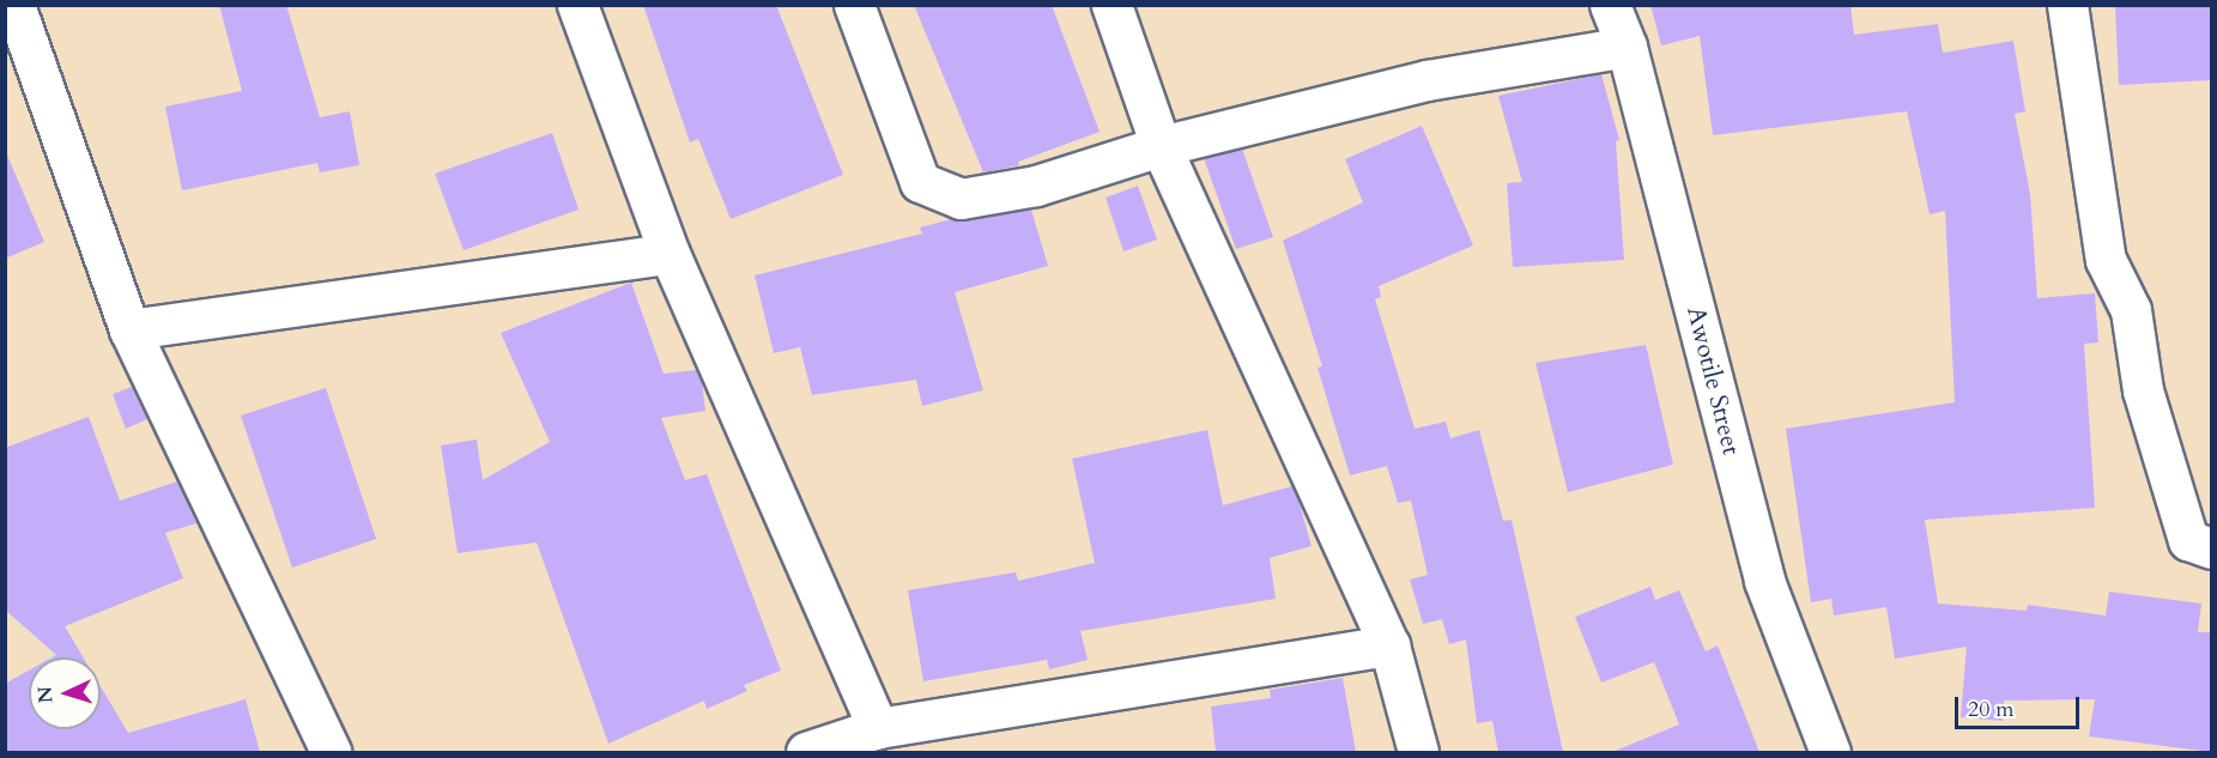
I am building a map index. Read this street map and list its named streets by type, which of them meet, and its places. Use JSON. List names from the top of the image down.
{
  "streets": {
    "street": ["Awotile Street"]
  },
  "scale_bar": "20 m",
  "north": "left"
}
